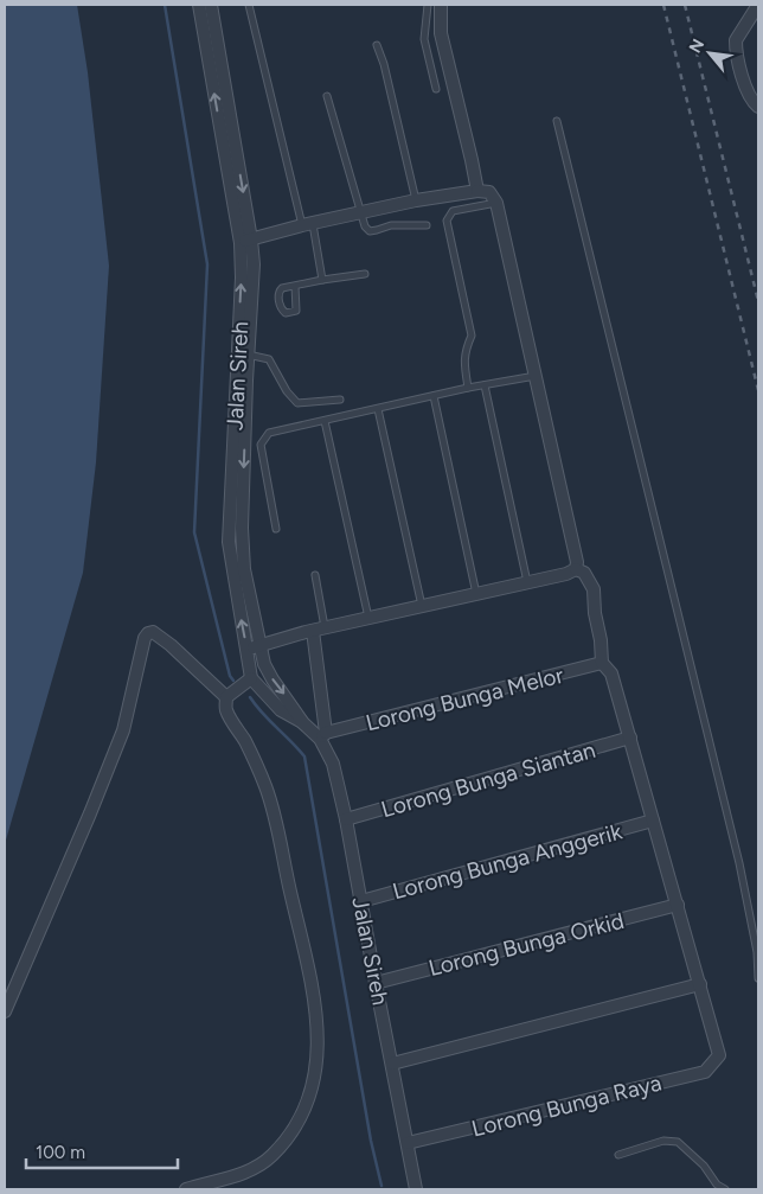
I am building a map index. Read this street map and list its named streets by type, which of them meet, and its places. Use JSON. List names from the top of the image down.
{
  "streets": {
    "street": [
      "Jalan Sireh",
      "Lorong Bunga Melor",
      "Lorong Bunga Siantan",
      "Lorong Bunga Anggerik",
      "Lorong Bunga Orkid",
      "Lorong Bunga Raya"
    ]
  },
  "crossings": [
    ["Jalan Sireh", "Lorong Bunga Melor"],
    ["Jalan Sireh", "Lorong Bunga Siantan"],
    ["Jalan Sireh", "Lorong Bunga Anggerik"],
    ["Jalan Sireh", "Lorong Bunga Orkid"],
    ["Jalan Sireh", "Lorong Bunga Raya"]
  ],
  "scale_bar": "100 m",
  "north": "top left"
}
